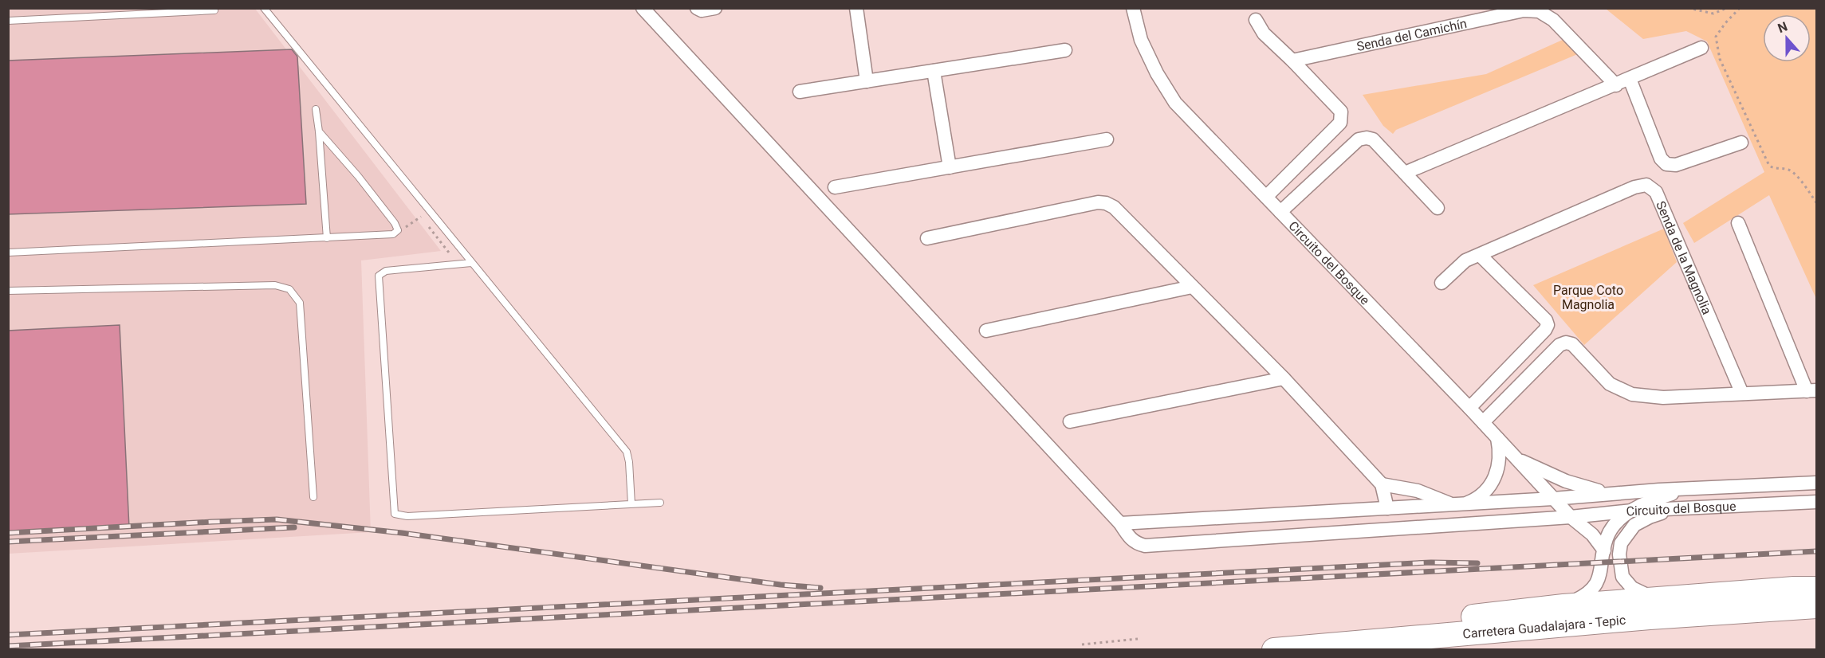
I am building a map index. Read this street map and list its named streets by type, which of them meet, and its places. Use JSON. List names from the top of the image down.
{
  "streets": {
    "highway": ["Carretera Guadalajara - Tepic"],
    "street": ["Senda del Camichín", "Senda de la Magnolia", "Circuito del Bosque"]
  },
  "parks": ["Parque Coto Magnolia"],
  "north": "top"
}
